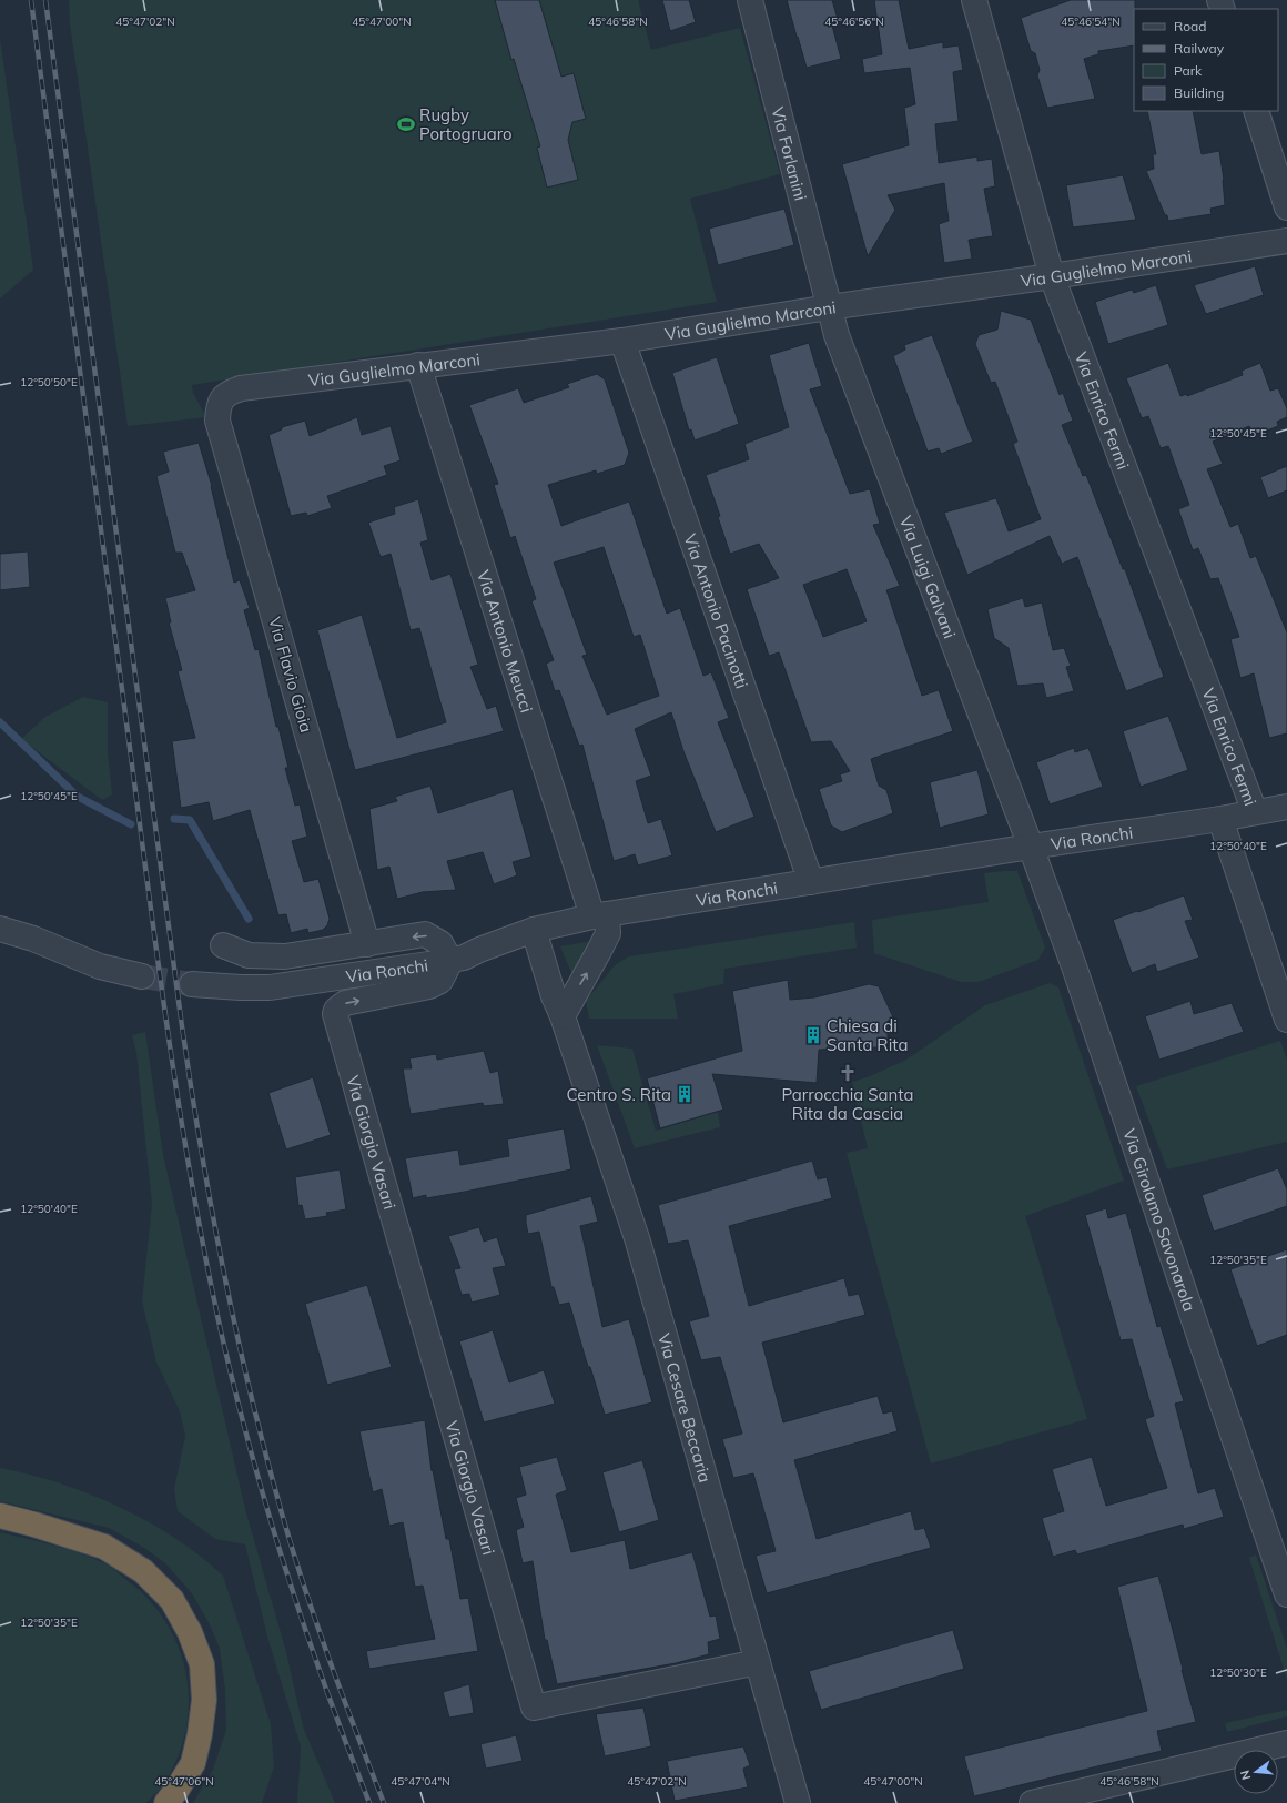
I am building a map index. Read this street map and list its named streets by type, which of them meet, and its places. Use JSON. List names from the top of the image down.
{
  "streets": {
    "street": [
      "Via Forlanini",
      "Via Guglielmo Marconi",
      "Via Enrico Fermi",
      "Via Luigi Galvani",
      "Via Antonio Pacinotti",
      "Via Antonio Meucci",
      "Via Flavio Gioia",
      "Via Ronchi",
      "Via Giorgio Vasari",
      "Via Girolamo Savonarola",
      "Via Cesare Beccaria"
    ]
  },
  "crossings": [
    ["Via Forlanini", "Via Guglielmo Marconi"],
    ["Via Forlanini", "Via Luigi Galvani"],
    ["Via Guglielmo Marconi", "Via Enrico Fermi"],
    ["Via Guglielmo Marconi", "Via Luigi Galvani"],
    ["Via Guglielmo Marconi", "Via Antonio Pacinotti"],
    ["Via Guglielmo Marconi", "Via Antonio Meucci"],
    ["Via Guglielmo Marconi", "Via Flavio Gioia"],
    ["Via Enrico Fermi", "Via Ronchi"],
    ["Via Luigi Galvani", "Via Ronchi"],
    ["Via Luigi Galvani", "Via Girolamo Savonarola"],
    ["Via Antonio Pacinotti", "Via Ronchi"],
    ["Via Antonio Meucci", "Via Ronchi"],
    ["Via Ronchi", "Via Giorgio Vasari"],
    ["Via Ronchi", "Via Girolamo Savonarola"],
    ["Via Ronchi", "Via Cesare Beccaria"],
    ["Via Giorgio Vasari", "Via Cesare Beccaria"]
  ],
  "places": {
    "sports": ["Rugby Portogruaro"],
    "building": ["Chiesa di Santa Rita", "Centro S. Rita"],
    "church": ["Parrocchia Santa Rita da Cascia"]
  },
  "legend": [
    "Road",
    "Railway",
    "Park",
    "Building"
  ],
  "north": "left",
  "coordinates": [
    "45°47'02\"N",
    "45°47'00\"N",
    "45°46'58\"N",
    "45°46'56\"N",
    "45°46'54\"N",
    "12°50'50\"E",
    "12°50'45\"E",
    "12°50'40\"E",
    "12°50'35\"E",
    "12°50'30\"E",
    "45°47'06\"N",
    "45°47'04\"N"
  ]
}
